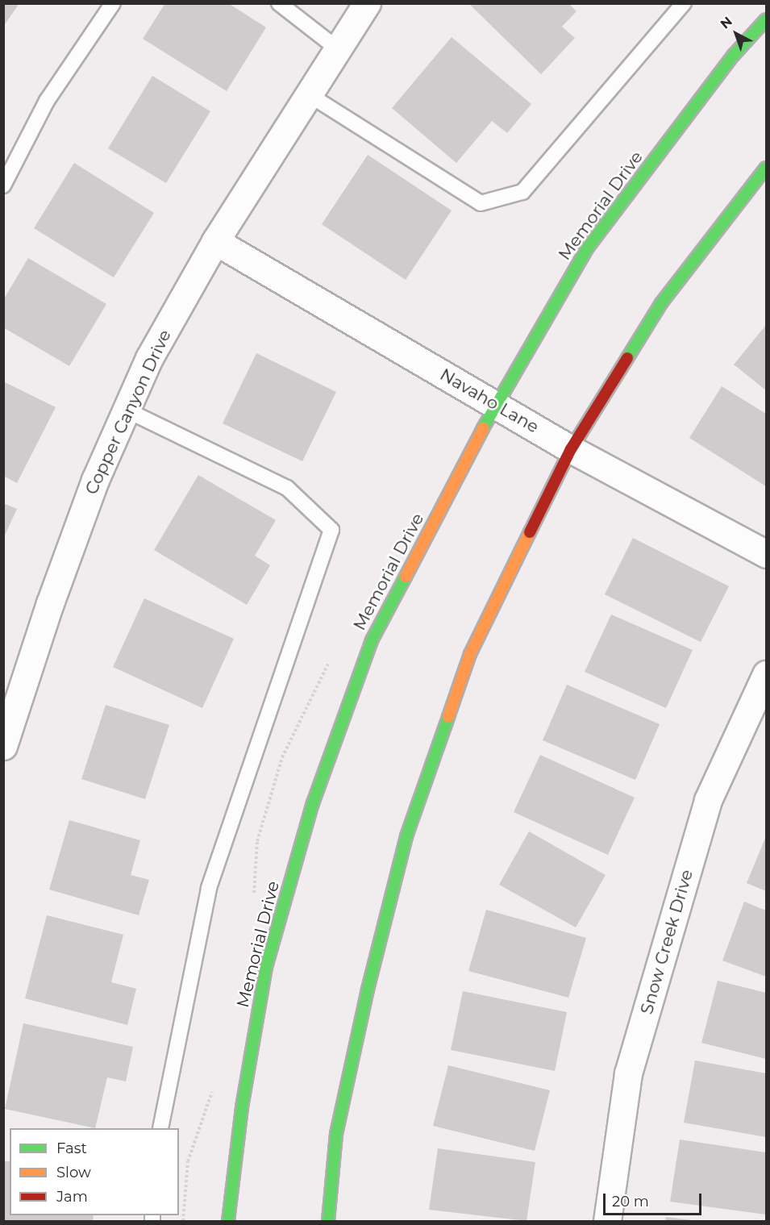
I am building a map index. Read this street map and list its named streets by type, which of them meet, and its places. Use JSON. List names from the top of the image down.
{
  "streets": {
    "main road": ["Memorial Drive"],
    "street": ["Navaho Lane", "Copper Canyon Drive", "Snow Creek Drive"]
  },
  "crossings": [
    ["Memorial Drive", "Navaho Lane"],
    ["Navaho Lane", "Copper Canyon Drive"]
  ],
  "legend": ["Fast", "Slow", "Jam"],
  "scale_bar": "20 m",
  "north": "top left"
}
